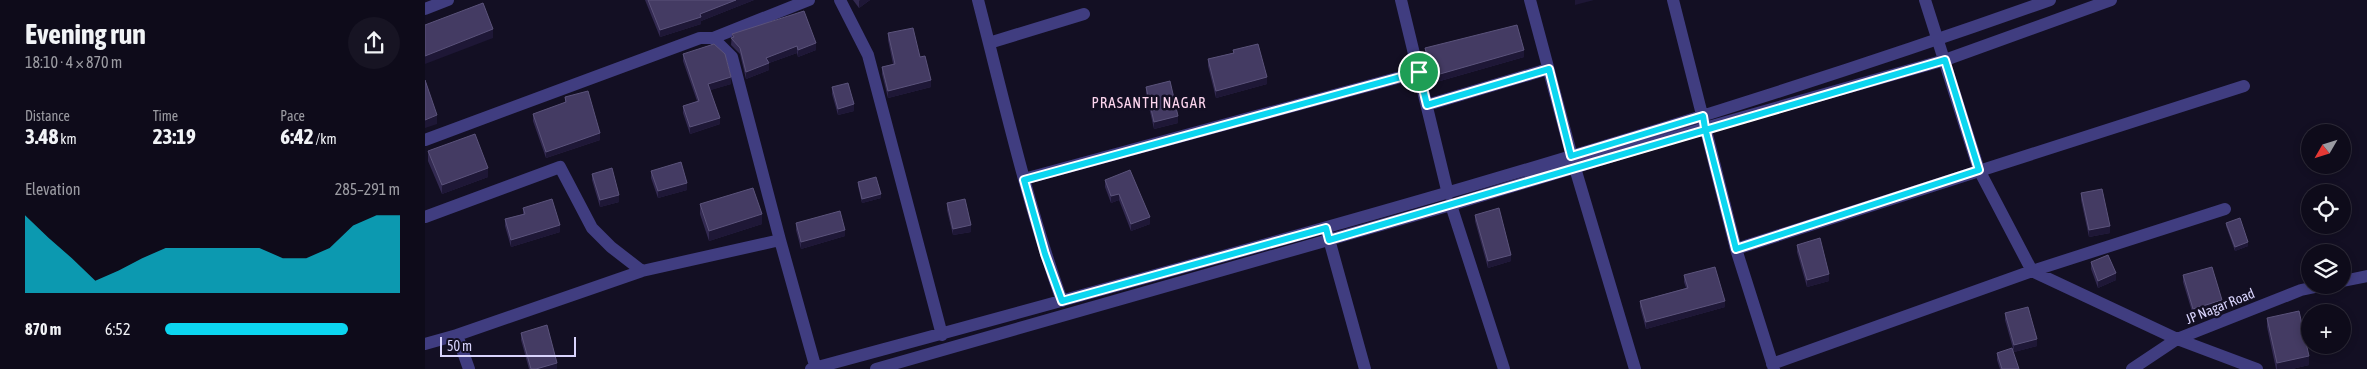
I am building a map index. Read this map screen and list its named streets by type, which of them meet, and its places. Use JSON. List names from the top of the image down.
{
  "streets": {
    "street": ["JP Nagar Road"]
  },
  "districts": ["PRASANTH NAGAR"],
  "scale_bar": "50 m",
  "north": "bottom left",
  "page": {
    "heading": ["Evening run", "18:10 · 4 × 870 m"],
    "stats": [
      ["Distance", "3.48 km"],
      ["Time", "23:19"],
      ["Pace", "6:42 /km"]
    ],
    "map_buttons": "+",
    "chart": ["Elevation", "285–291 m"],
    "list": [
      {
        "name": "870 m",
        "note": "6:52"
      }
    ],
    "scale": "50 m"
  }
}
